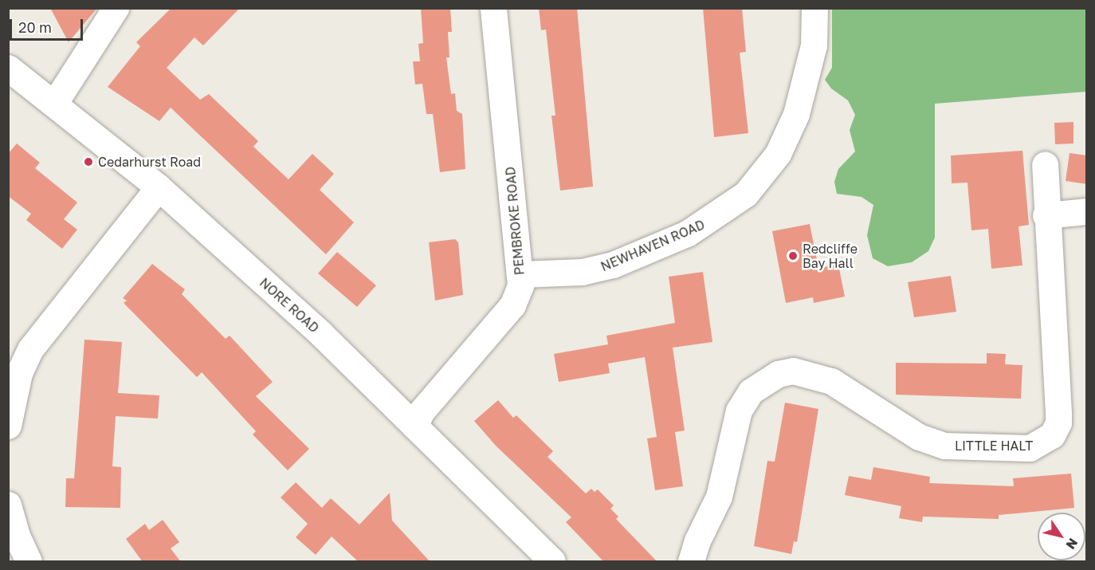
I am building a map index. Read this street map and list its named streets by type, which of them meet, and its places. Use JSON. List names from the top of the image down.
{
  "streets": {
    "street": [
      "PEMBROKE ROAD",
      "NEWHAVEN ROAD",
      "NORE ROAD",
      "LITTLE HALT"
    ]
  },
  "crossings": [
    ["PEMBROKE ROAD", "NEWHAVEN ROAD"],
    ["PEMBROKE ROAD", "NORE ROAD"]
  ],
  "places": ["Cedarhurst Road", "Redcliffe Bay Hall"],
  "scale_bar": "20 m",
  "north": "bottom right"
}
